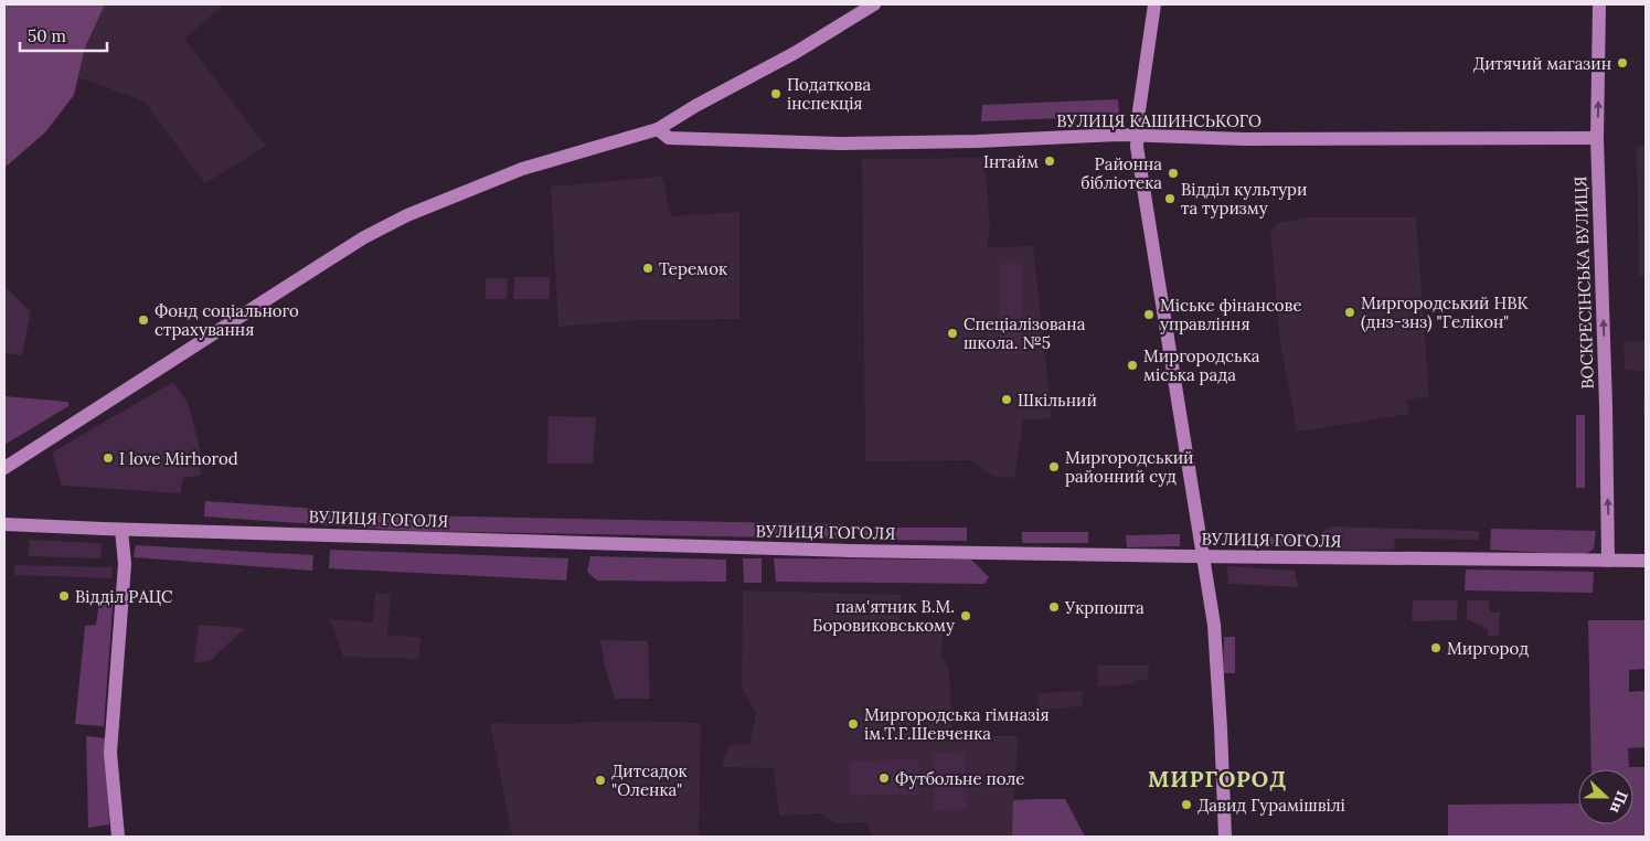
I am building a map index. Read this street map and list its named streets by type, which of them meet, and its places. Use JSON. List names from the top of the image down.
{
  "streets": {
    "street": ["ВУЛИЦЯ КАШИНСЬКОГО", "ВОСКРЕСІНСЬКА ВУЛИЦЯ", "ВУЛИЦЯ ГОГОЛЯ"]
  },
  "crossings": [
    ["ВУЛИЦЯ КАШИНСЬКОГО", "ВОСКРЕСІНСЬКА ВУЛИЦЯ"],
    ["ВОСКРЕСІНСЬКА ВУЛИЦЯ", "ВУЛИЦЯ ГОГОЛЯ"]
  ],
  "one_way": ["ВОСКРЕСІНСЬКА ВУЛИЦЯ"],
  "districts": ["МИРГОРОД"],
  "places": [
    "Дитячий магазин",
    "Податкова інспекція",
    "Інтайм",
    "Районна бібліотека",
    "Відділ культури та туризму",
    "Теремок",
    "Миргородський НВК (днз-знз) \"Гелікон\"",
    "Міське фінансове управління",
    "Фонд соціального страхування",
    "Спеціалізована школа. №5",
    "Миргородська міська рада",
    "Шкільний",
    "I love Mirhorod",
    "Миргородський районний суд",
    "Відділ РАЦС",
    "Укрпошта",
    "пам'ятник В.М. Боровиковському",
    "Миргород",
    "Миргородська гімназія ім.Т.Г.Шевченка",
    "Футбольне поле",
    "Дитсадок \"Оленка\"",
    "Давид Гурамішвілі"
  ],
  "scale_bar": "50 m",
  "north": "right"
}
